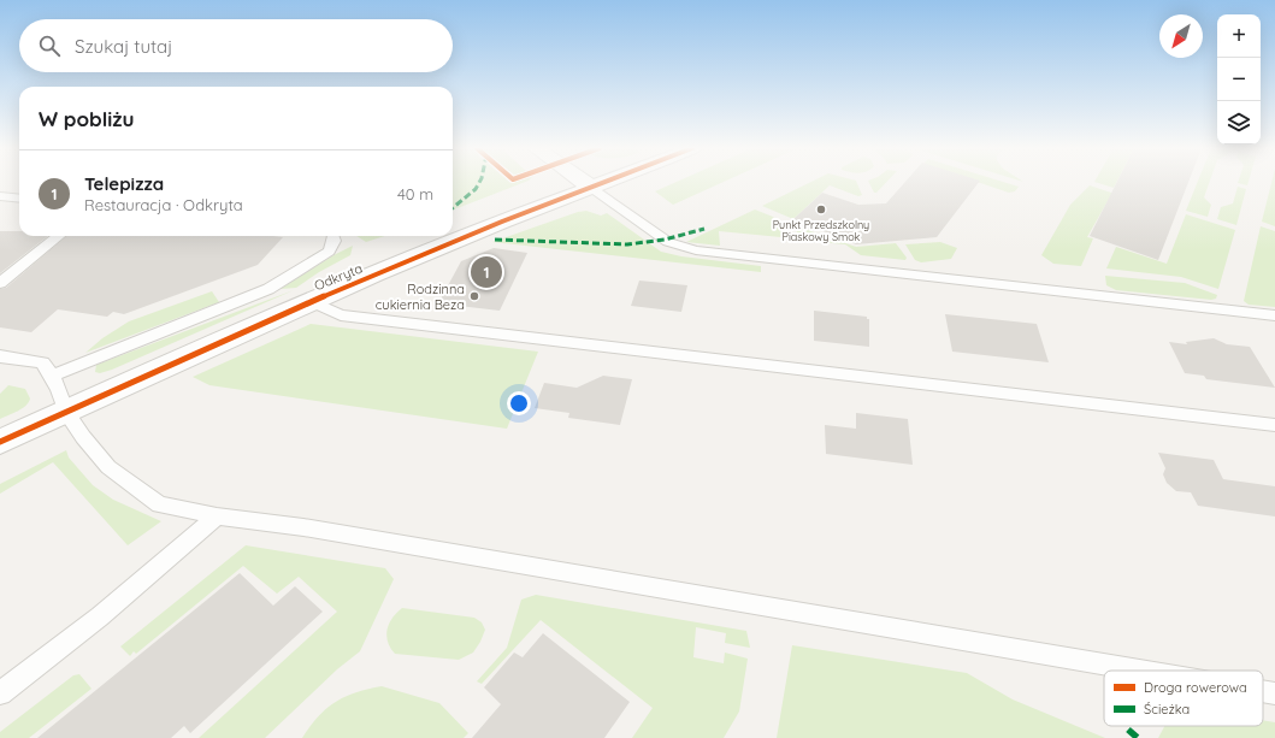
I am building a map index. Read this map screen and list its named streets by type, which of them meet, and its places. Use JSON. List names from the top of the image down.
{
  "streets": {
    "street": ["Odkryta"]
  },
  "places": ["Punkt Przedszkolny Piaskowy Smok", "Rodzinna cukiernia Beza"],
  "legend": ["Droga rowerowa", "Ścieżka"],
  "north": "bottom left",
  "page": {
    "map_buttons": ["+", "−"],
    "search": "Szukaj tutaj",
    "heading": "W pobliżu",
    "list": [
      {
        "mark": "1",
        "name": "Telepizza",
        "note": "Restauracja · Odkryta",
        "value": "40 m"
      }
    ],
    "pins": "1"
  }
}
